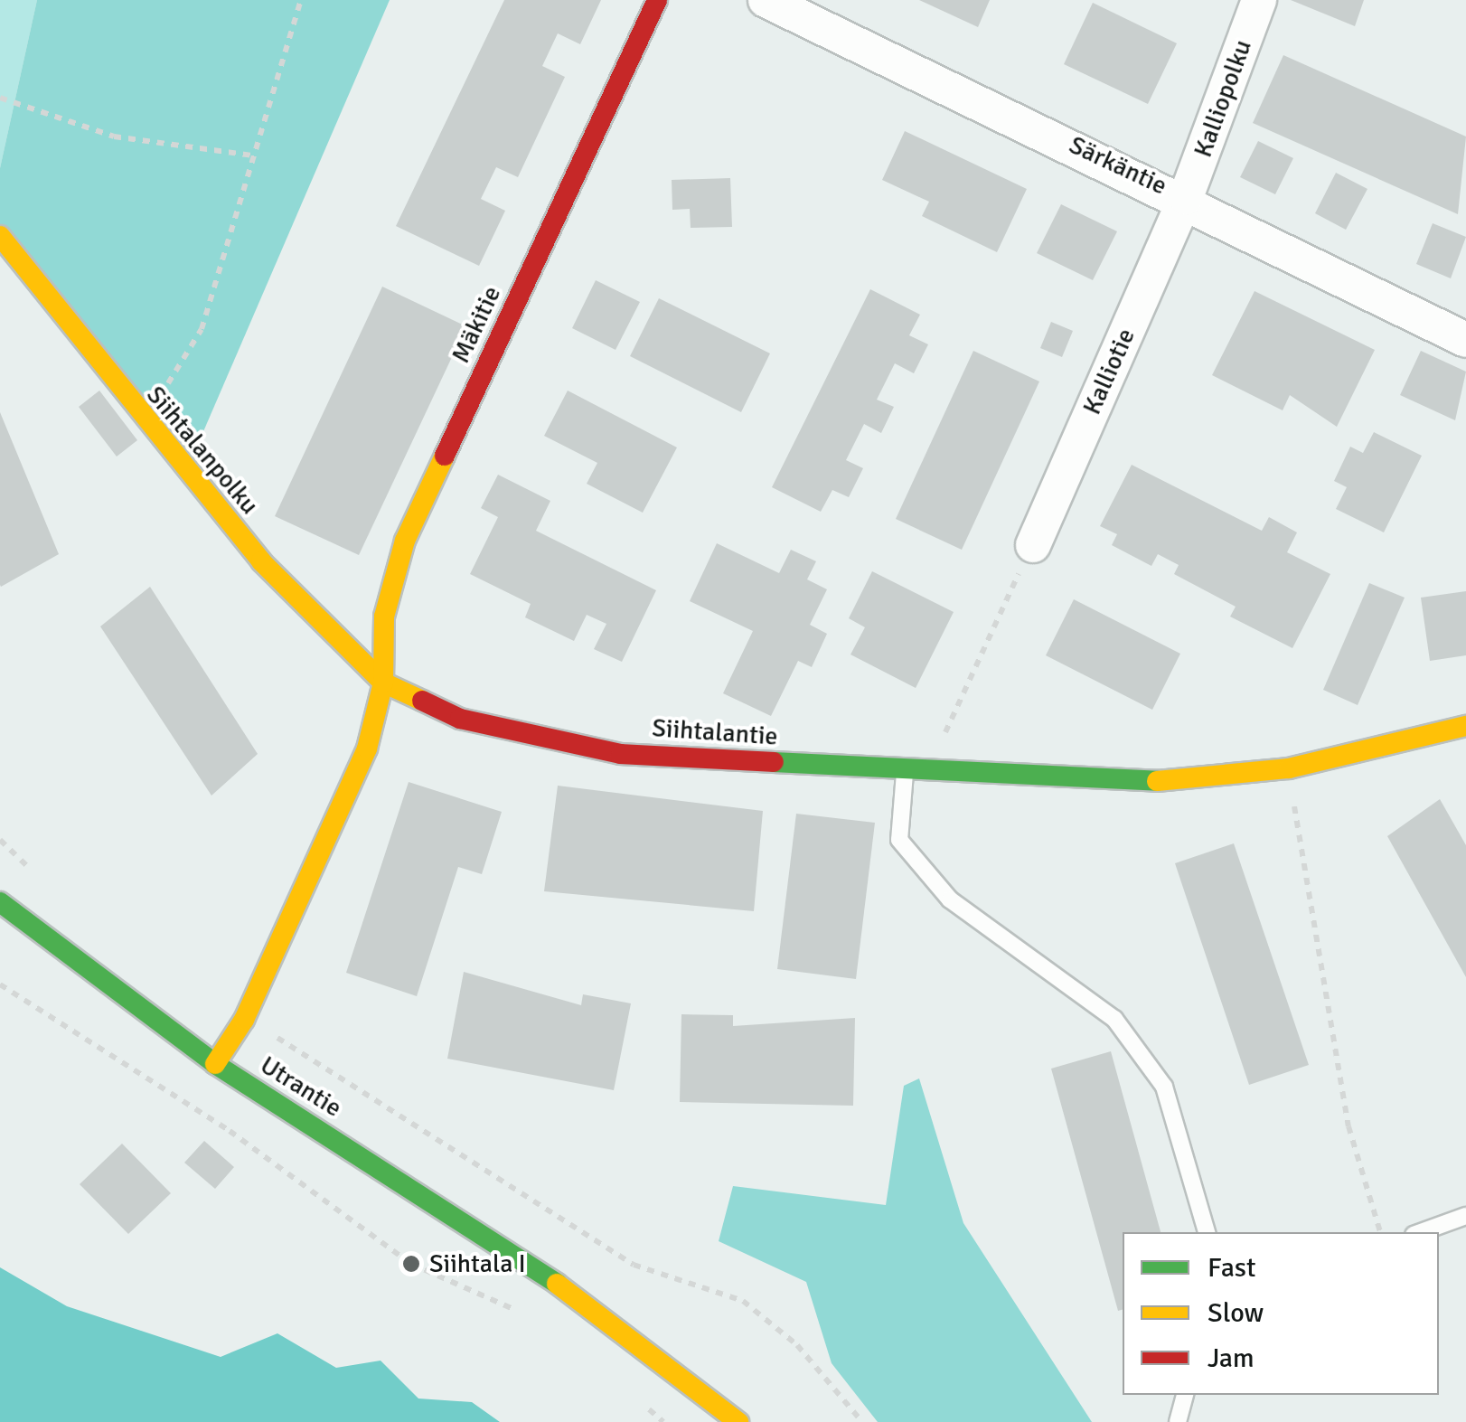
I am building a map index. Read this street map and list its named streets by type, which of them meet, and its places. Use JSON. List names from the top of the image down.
{
  "streets": {
    "street": [
      "Kalliopolku",
      "Särkäntie",
      "Mäkitie",
      "Kalliotie",
      "Siihtalanpolku",
      "Siihtalantie",
      "Utrantie"
    ]
  },
  "crossings": [
    ["Kalliopolku", "Särkäntie"],
    ["Kalliopolku", "Kalliotie"],
    ["Särkäntie", "Kalliotie"],
    ["Mäkitie", "Siihtalanpolku"],
    ["Mäkitie", "Siihtalantie"],
    ["Siihtalanpolku", "Siihtalantie"]
  ],
  "places": ["Siihtala I"],
  "legend": ["Fast", "Slow", "Jam"]
}
